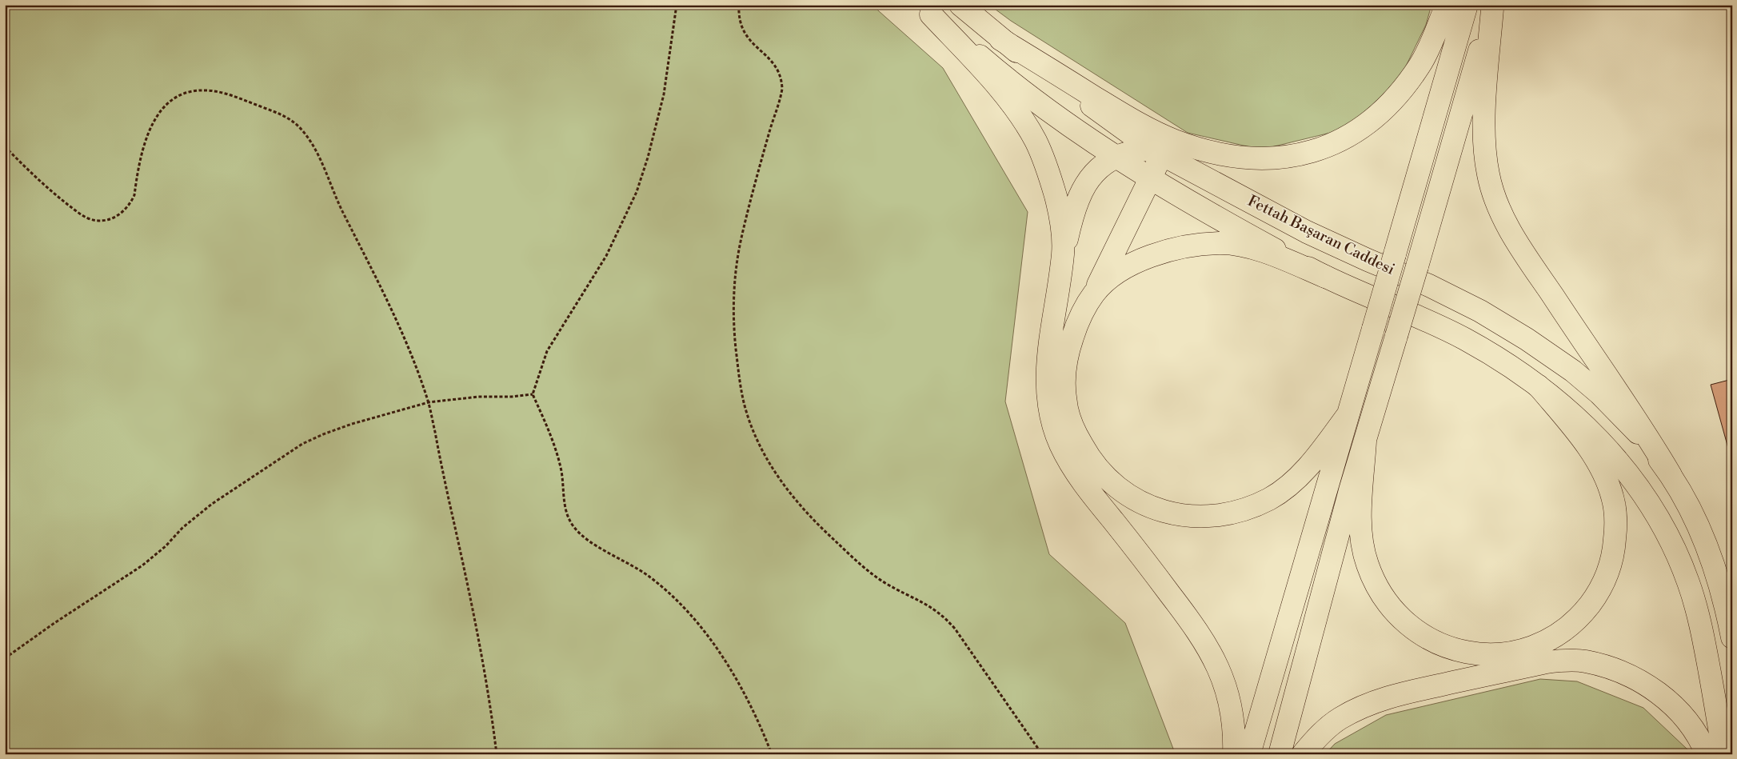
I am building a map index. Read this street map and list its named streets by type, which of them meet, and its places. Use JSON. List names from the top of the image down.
{
  "streets": {
    "main road": ["Fettah Başaran Caddesi"]
  }
}
